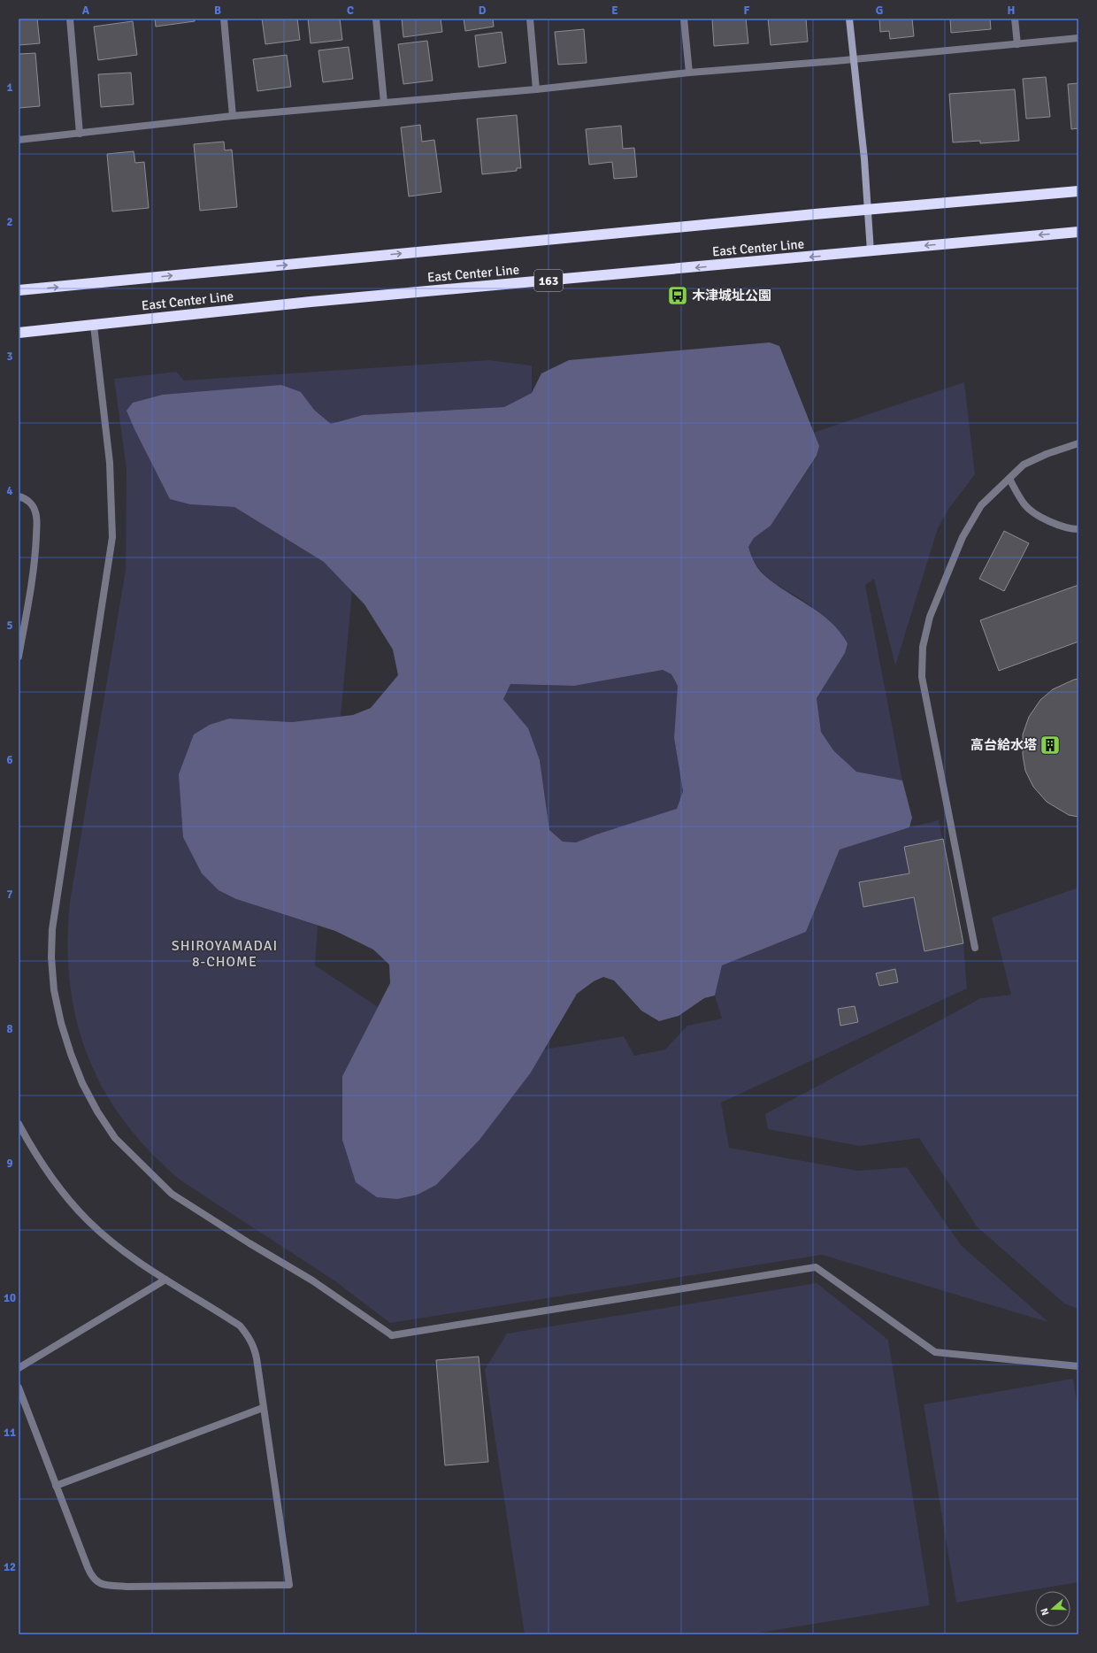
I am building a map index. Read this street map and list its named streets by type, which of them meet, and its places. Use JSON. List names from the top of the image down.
{
  "streets": {
    "highway": ["East Center Line", "163"]
  },
  "districts": ["SHIROYAMADAI 8-CHOME"],
  "places": {
    "bus stop": ["木津城址公園"],
    "building": ["高台給水塔"]
  },
  "north": "left",
  "grid": {
    "columns": [
      "A",
      "B",
      "C",
      "D",
      "E",
      "F",
      "G",
      "H"
    ],
    "rows": [
      "1",
      "2",
      "3",
      "4",
      "5",
      "6",
      "7",
      "8",
      "9",
      "10",
      "11",
      "12"
    ]
  }
}
